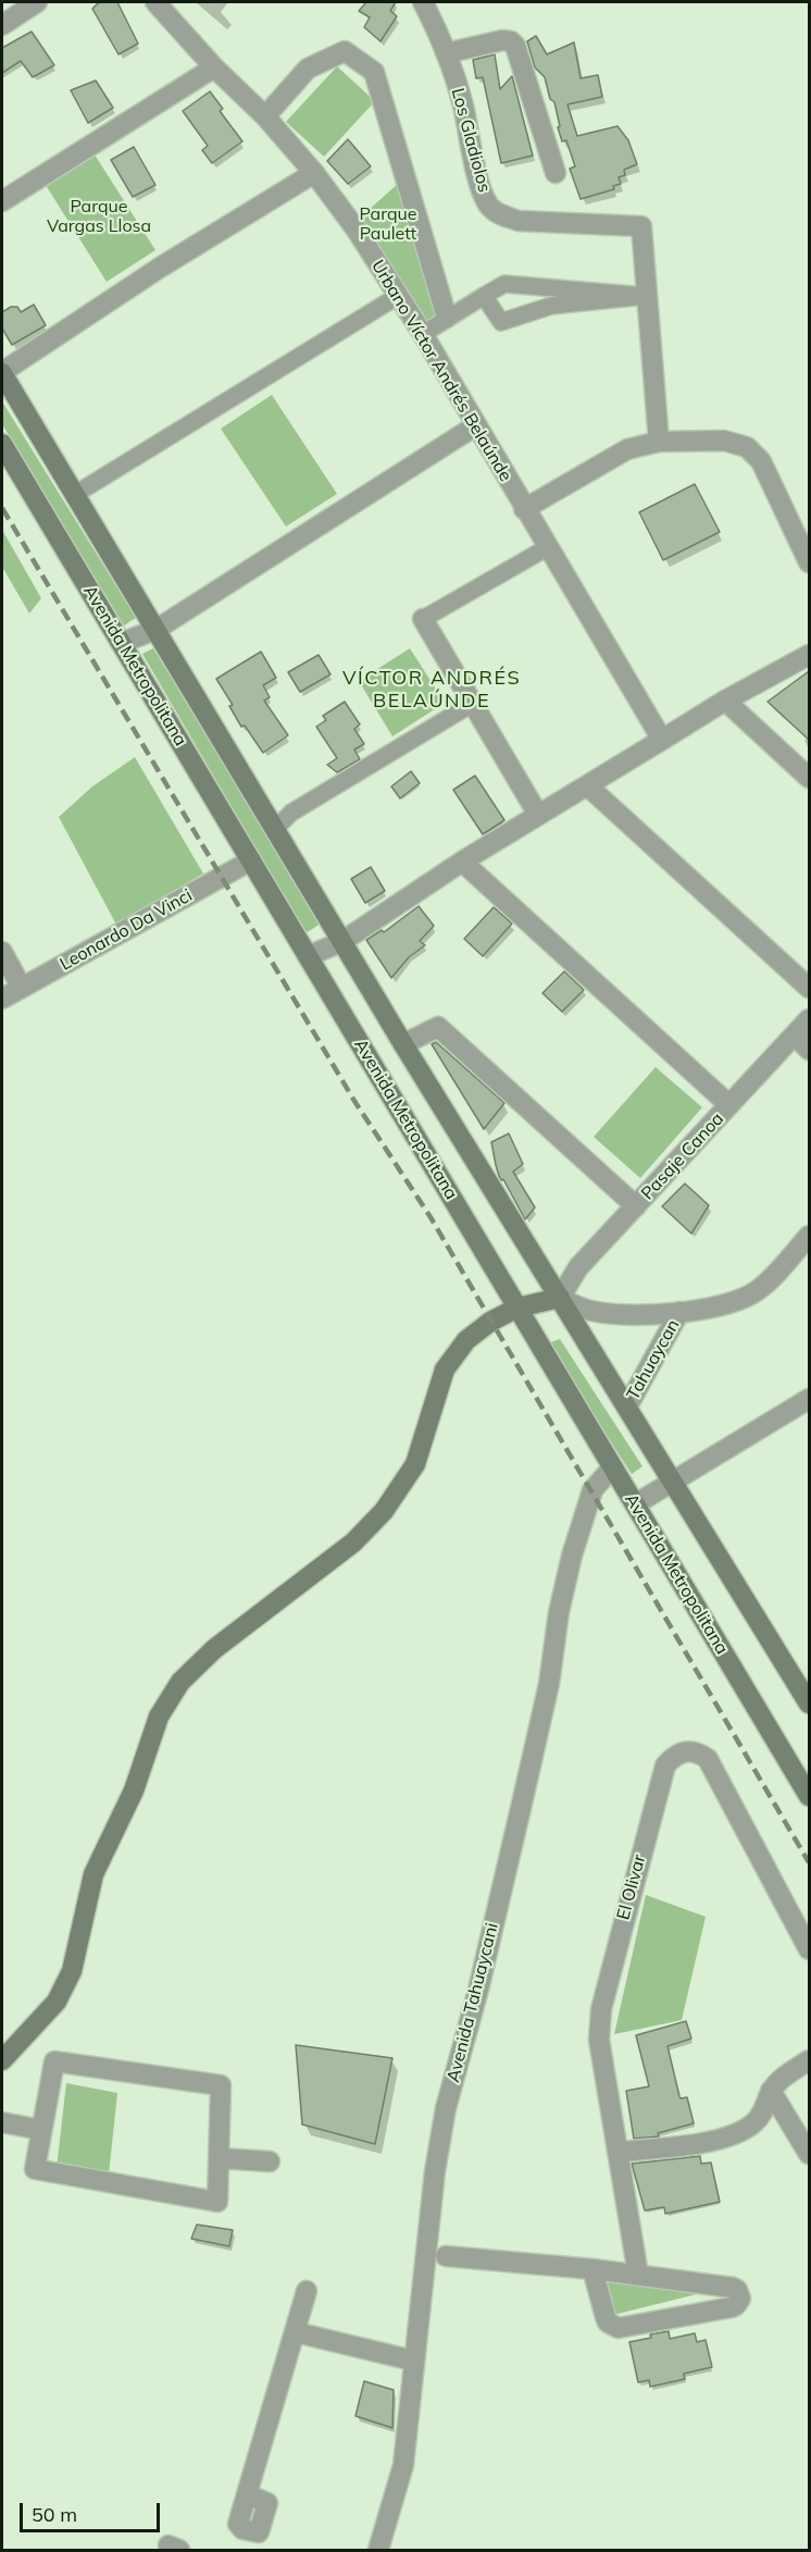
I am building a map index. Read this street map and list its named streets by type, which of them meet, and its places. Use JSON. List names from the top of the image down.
{
  "streets": {
    "main road": ["Avenida Metropolitana"],
    "street": [
      "Los Gladiolos",
      "Urbano Víctor Andrés Belaúnde",
      "Leonardo Da Vinci",
      "Pasaje Canoa",
      "Tahuaycan",
      "El Olivar",
      "Avenida Tahuaycani"
    ]
  },
  "crossings": [
    ["Avenida Metropolitana", "Leonardo Da Vinci"],
    ["Avenida Metropolitana", "Pasaje Canoa"],
    ["Avenida Metropolitana", "Tahuaycan"],
    ["Avenida Metropolitana", "Avenida Tahuaycani"]
  ],
  "districts": ["VÍCTOR ANDRÉS BELAÚNDE"],
  "parks": ["Parque Vargas Llosa", "Parque Paulett"],
  "scale_bar": "50 m"
}
